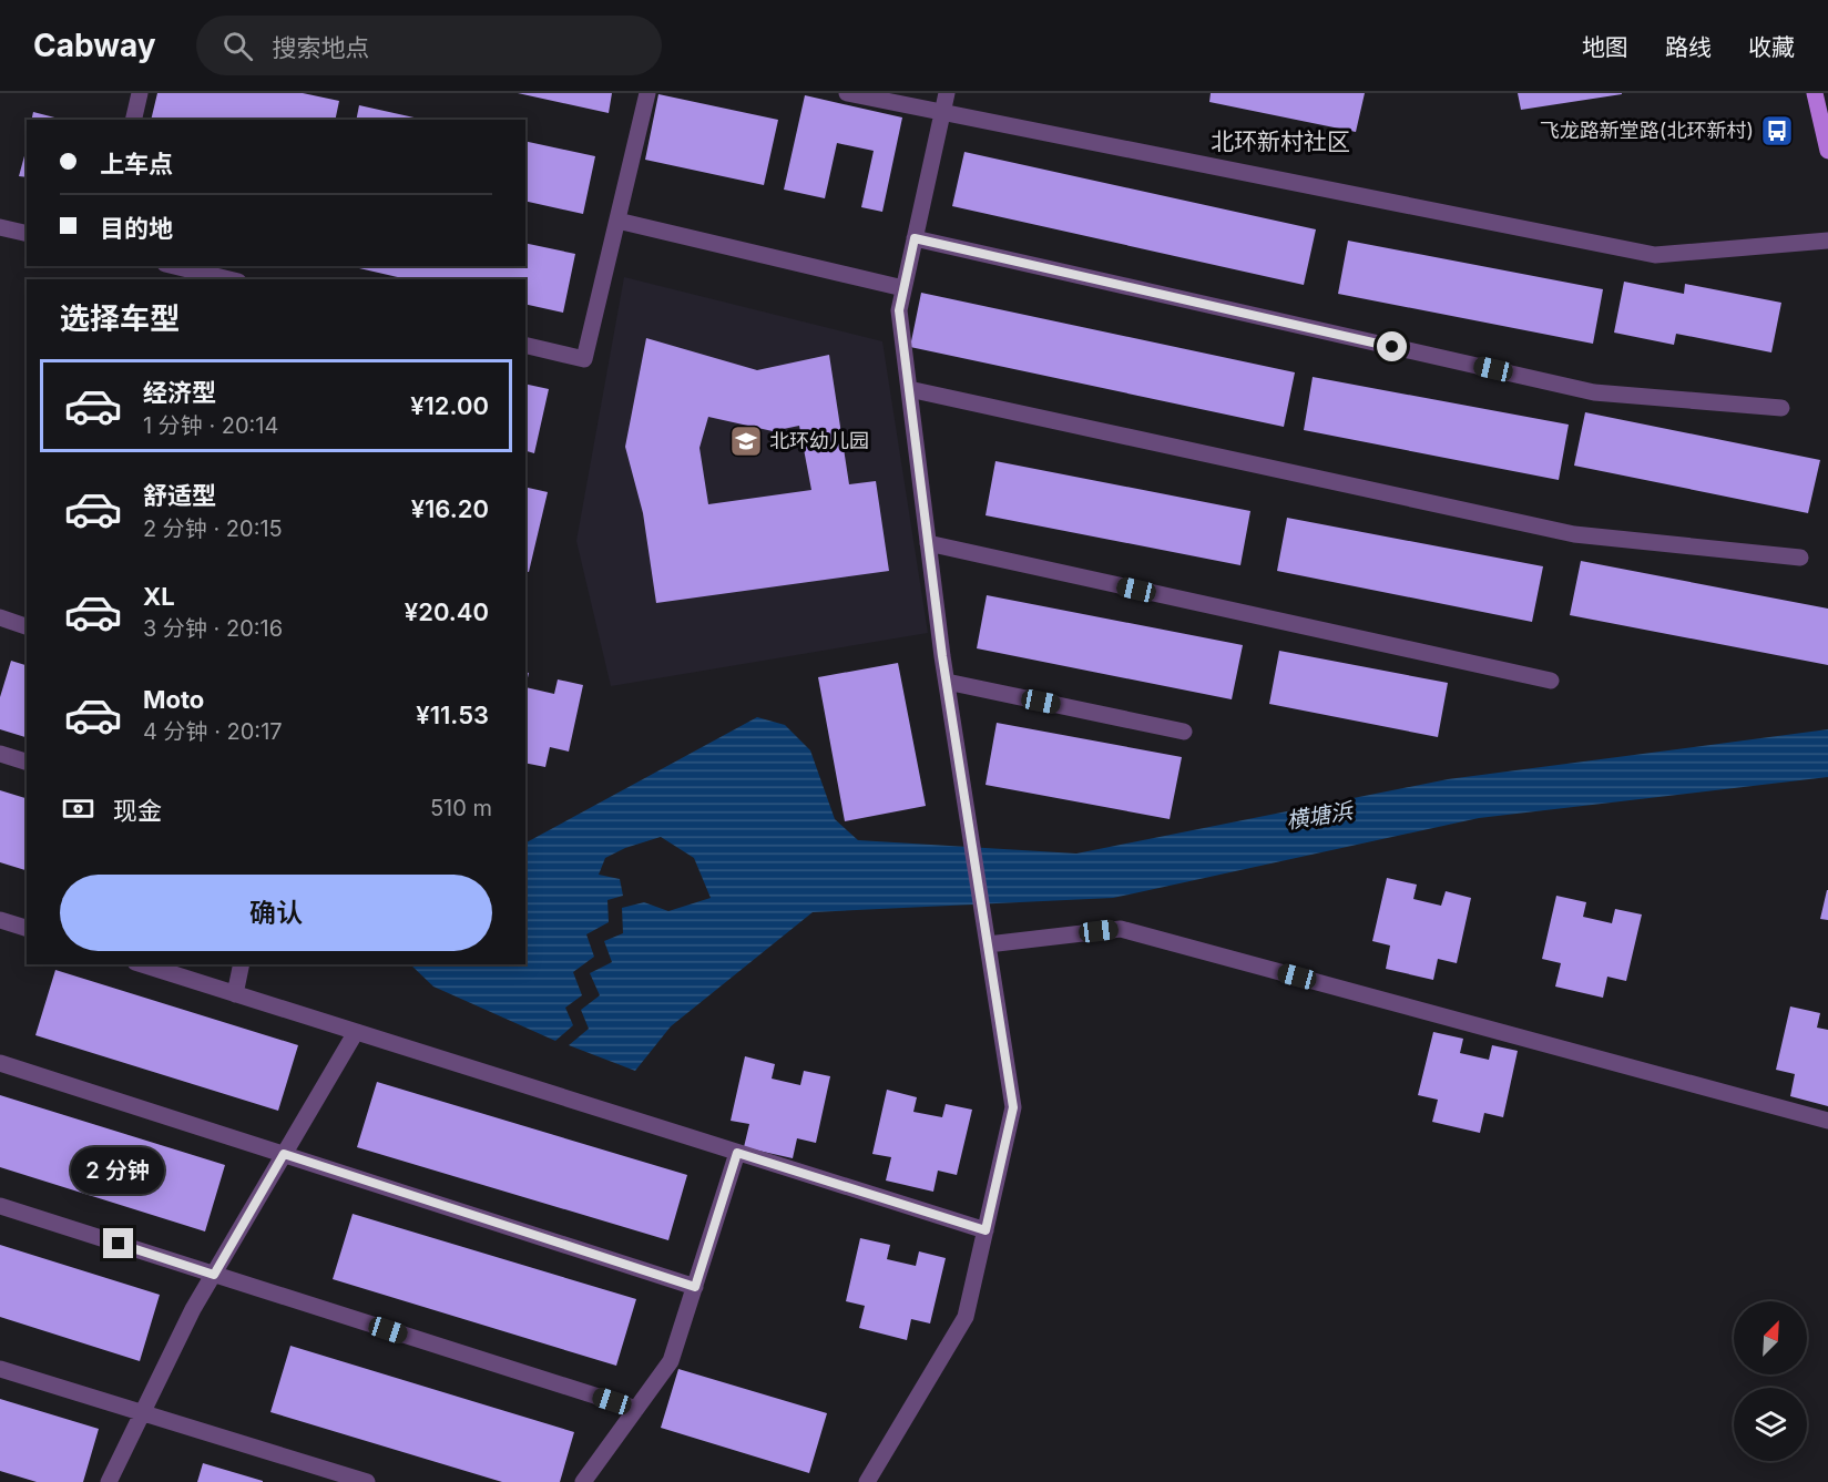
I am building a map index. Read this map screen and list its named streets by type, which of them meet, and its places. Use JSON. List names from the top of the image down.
{
  "districts": ["北环新村社区"],
  "water": ["横塘浜"],
  "places": {
    "bus stop": ["飞龙路新堂路(北环新村)"],
    "school or university": ["北环幼儿园"]
  },
  "north": "top right",
  "page": {
    "header": "Cabway",
    "search": "搜索地点",
    "nav": ["地图", "路线", "收藏"],
    "banner": ["上车点", "目的地"],
    "heading": "选择车型",
    "list": [
      {
        "name": "经济型",
        "note": "1 分钟 · 20:14",
        "value": "¥12.00"
      },
      {
        "name": "舒适型",
        "note": "2 分钟 · 20:15",
        "value": "¥16.20"
      },
      {
        "name": "XL",
        "note": "3 分钟 · 20:16",
        "value": "¥20.40"
      },
      {
        "name": "Moto",
        "note": "4 分钟 · 20:17",
        "value": "¥11.53"
      }
    ],
    "pay": ["现金", "510 m"],
    "buttons": "确认",
    "bubble": "2 分钟"
  }
}
